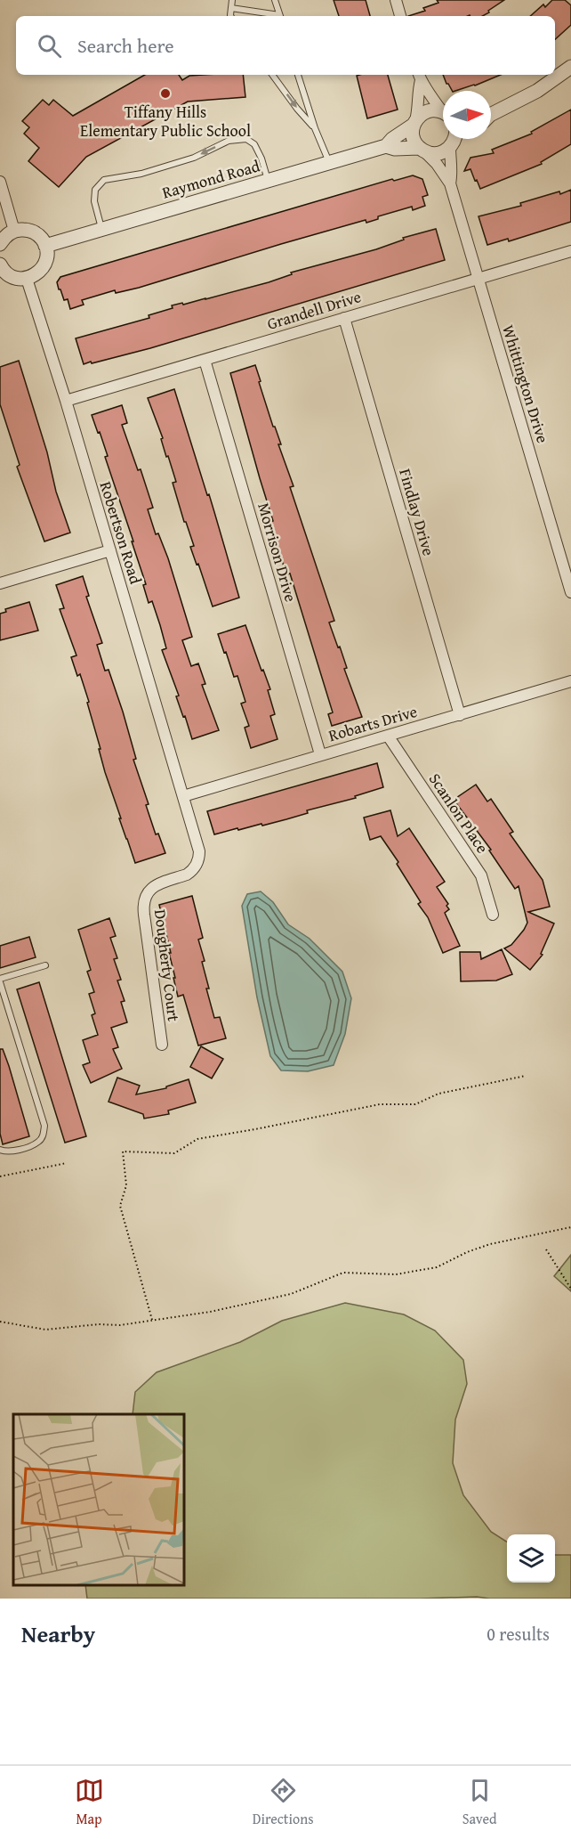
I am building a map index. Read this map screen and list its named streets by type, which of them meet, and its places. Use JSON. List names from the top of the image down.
{
  "streets": {
    "street": [
      "Raymond Road",
      "Grandell Drive",
      "Whittington Drive",
      "Findlay Drive",
      "Robertson Road",
      "Morrison Drive",
      "Robarts Drive",
      "Scanlon Place",
      "Dougherty Court"
    ]
  },
  "crossings": [
    ["Raymond Road", "Whittington Drive"],
    ["Grandell Drive", "Whittington Drive"],
    ["Grandell Drive", "Findlay Drive"],
    ["Grandell Drive", "Robertson Road"],
    ["Grandell Drive", "Morrison Drive"],
    ["Findlay Drive", "Robarts Drive"],
    ["Robertson Road", "Robarts Drive"],
    ["Robertson Road", "Dougherty Court"],
    ["Morrison Drive", "Robarts Drive"],
    ["Robarts Drive", "Scanlon Place"],
    ["Robarts Drive", "Dougherty Court"]
  ],
  "places": ["Tiffany Hills Elementary Public School"],
  "north": "right",
  "page": {
    "search": "Search here",
    "heading": ["Nearby", "0 results"],
    "nav": ["Map", "Directions", "Saved"]
  }
}
